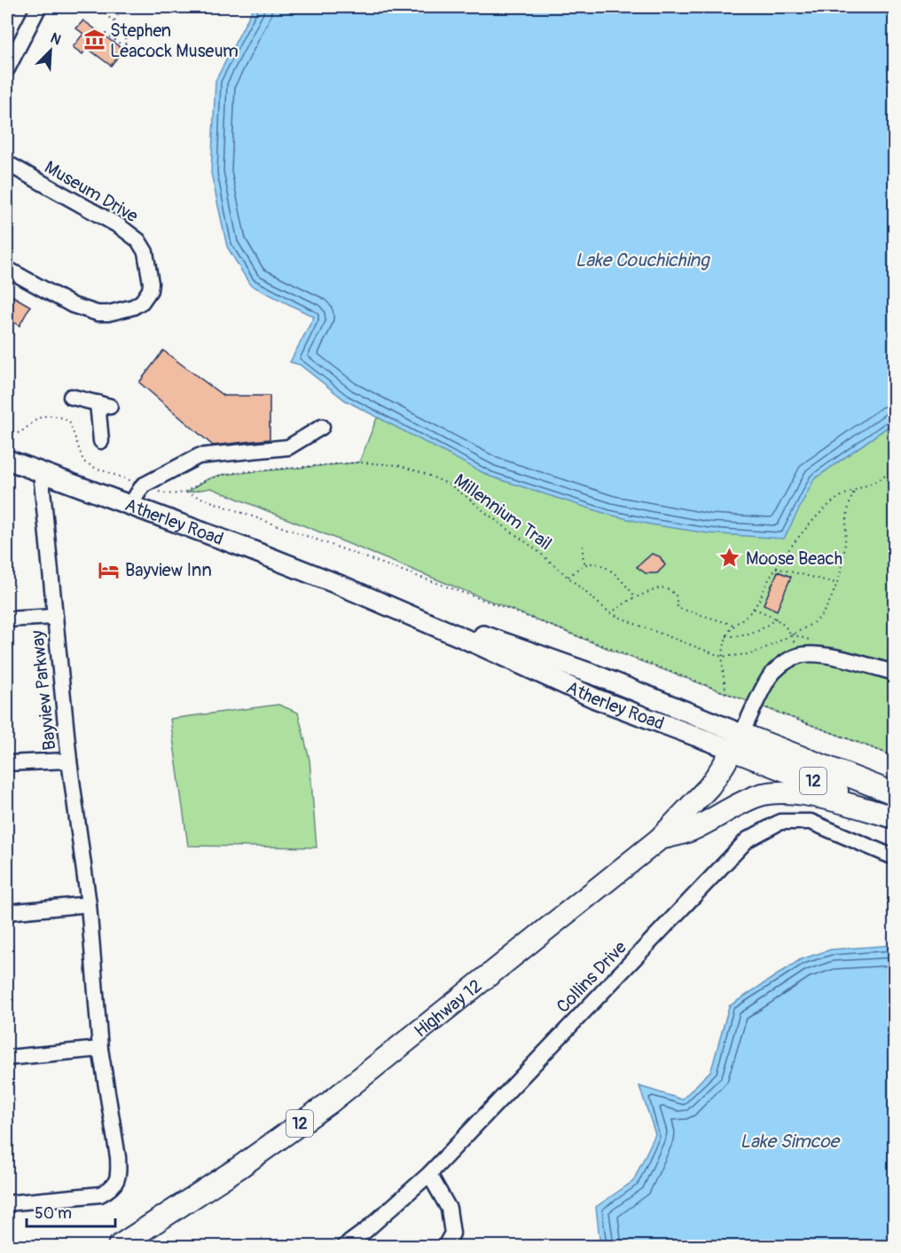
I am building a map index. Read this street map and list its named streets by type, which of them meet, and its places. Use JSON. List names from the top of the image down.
{
  "streets": {
    "highway": ["Atherley Road", "12", "Highway 12"],
    "street": ["Museum Drive", "Bayview Parkway", "Collins Drive"],
    "path": ["Millennium Trail"]
  },
  "crossings": [
    ["Atherley Road", "Bayview Parkway"],
    ["Atherley Road", "Highway 12"]
  ],
  "water": ["Lake Couchiching", "Lake Simcoe"],
  "places": {
    "museum": ["Stephen Leacock Museum"],
    "place": ["Moose Beach"],
    "hotel": ["Bayview Inn"]
  },
  "scale_bar": "50 m",
  "north": "top right"
}
